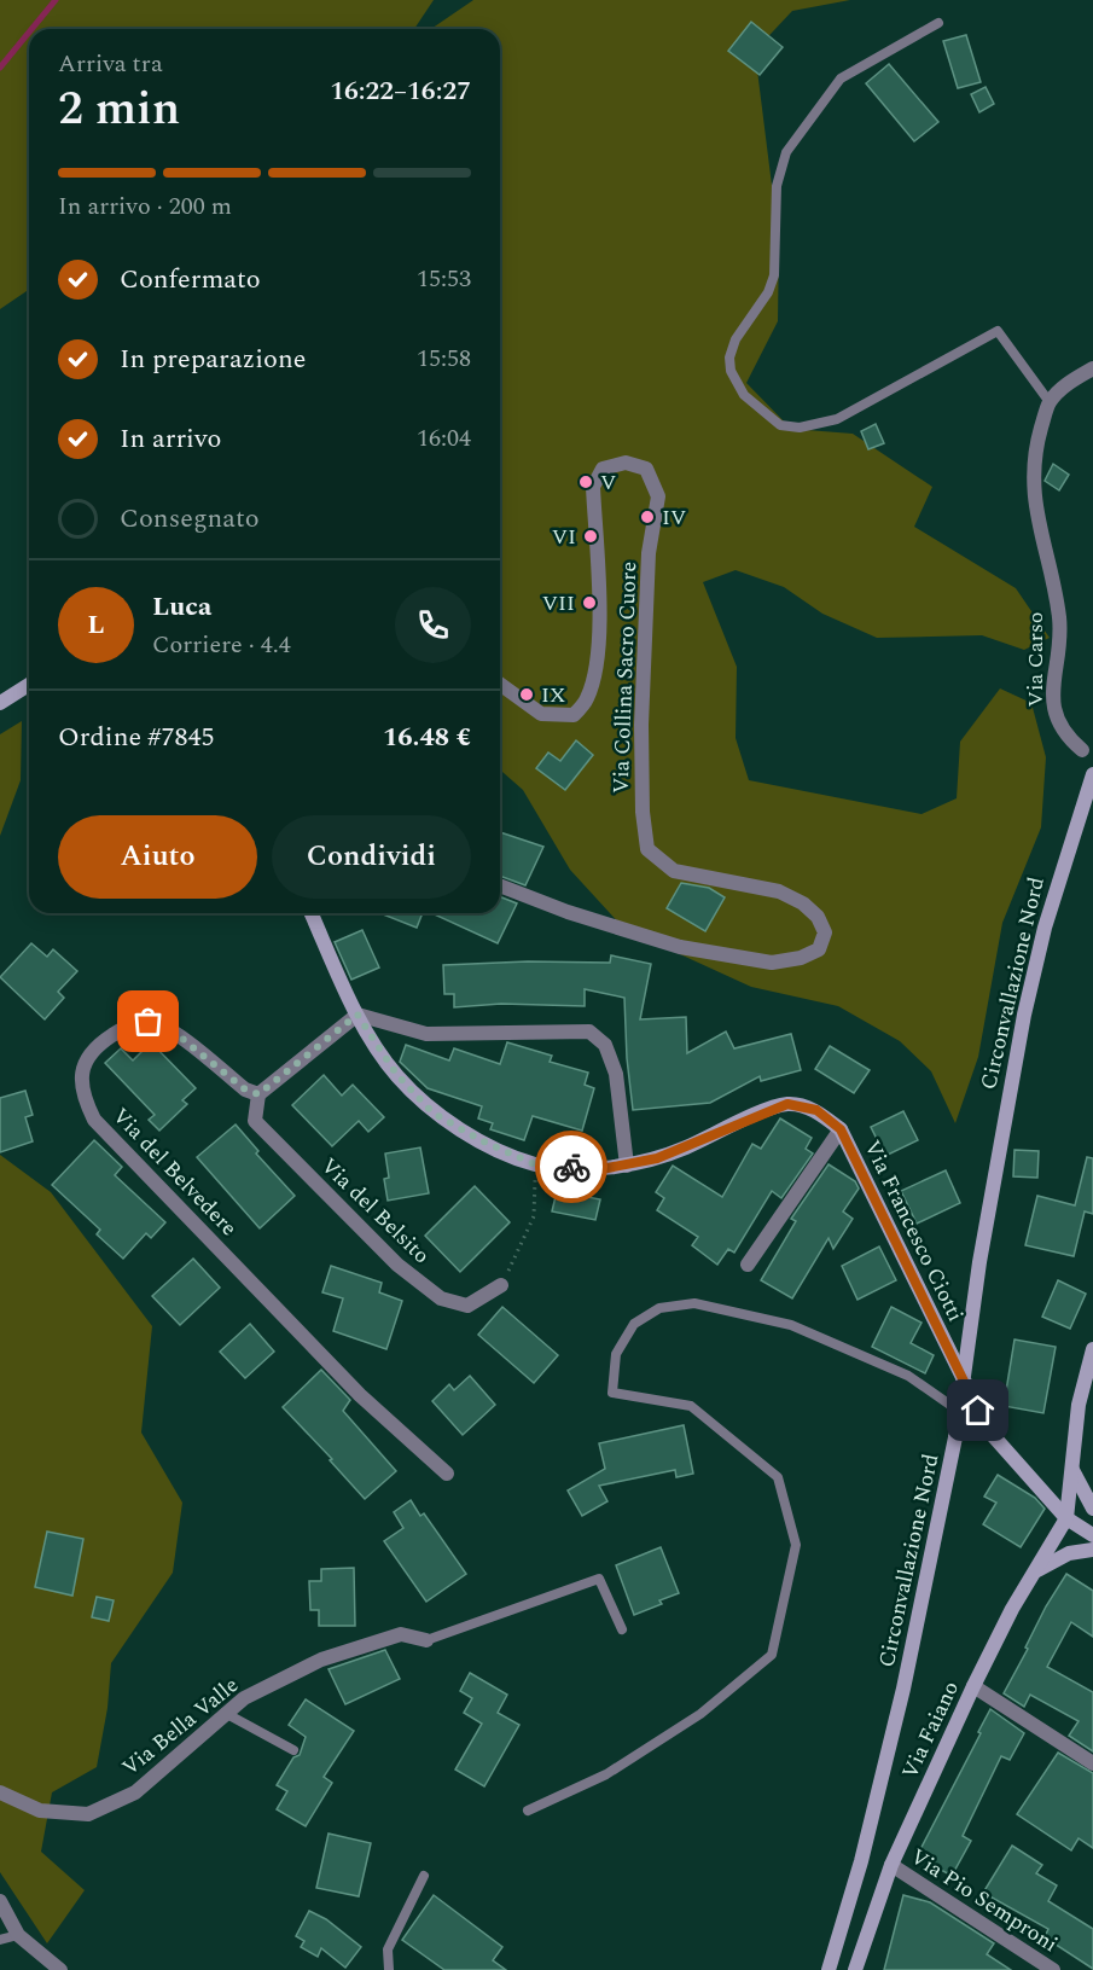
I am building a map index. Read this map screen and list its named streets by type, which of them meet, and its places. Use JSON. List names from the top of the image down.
{
  "streets": {
    "street": [
      "Via Carso",
      "Via Collina Sacro Cuore",
      "Circonvallazione Nord",
      "Via del Belvedere",
      "Via del Belsito",
      "Via Francesco Ciotti",
      "Via Bella Valle",
      "Via Faiano",
      "Via Pio Semproni"
    ]
  },
  "crossings": [
    ["Via del Belvedere", "Via del Belsito"],
    ["Via Francesco Ciotti", "Via Faiano"],
    ["Via Faiano", "Via Pio Semproni"]
  ],
  "places": [
    "V",
    "IV",
    "VI",
    "VII",
    "IX"
  ],
  "page": {
    "heading": ["2 min", "Arriva tra", "16:22–16:27"],
    "panel": [
      "Luca",
      "Corriere · 4.4",
      "Ordine #7845",
      "16.48 €"
    ],
    "bar": "In arrivo · 200 m",
    "list": [
      ["Confermato", "15:53"],
      ["In preparazione", "15:58"],
      ["In arrivo", "16:04"],
      "Consegnato"
    ],
    "round": "L",
    "buttons": ["Aiuto", "Condividi"]
  }
}
